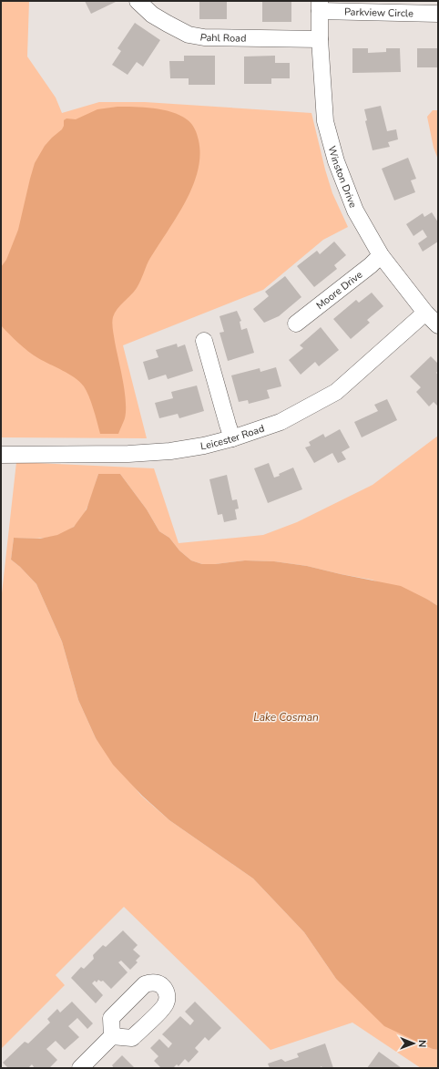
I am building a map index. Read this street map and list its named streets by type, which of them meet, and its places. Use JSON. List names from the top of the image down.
{
  "streets": {
    "street": [
      "Parkview Circle",
      "Pahl Road",
      "Winston Drive",
      "Moore Drive",
      "Leicester Road"
    ]
  },
  "crossings": [
    ["Parkview Circle", "Winston Drive"],
    ["Pahl Road", "Winston Drive"],
    ["Winston Drive", "Moore Drive"],
    ["Winston Drive", "Leicester Road"]
  ],
  "water": ["Lake Cosman"],
  "north": "right"
}
